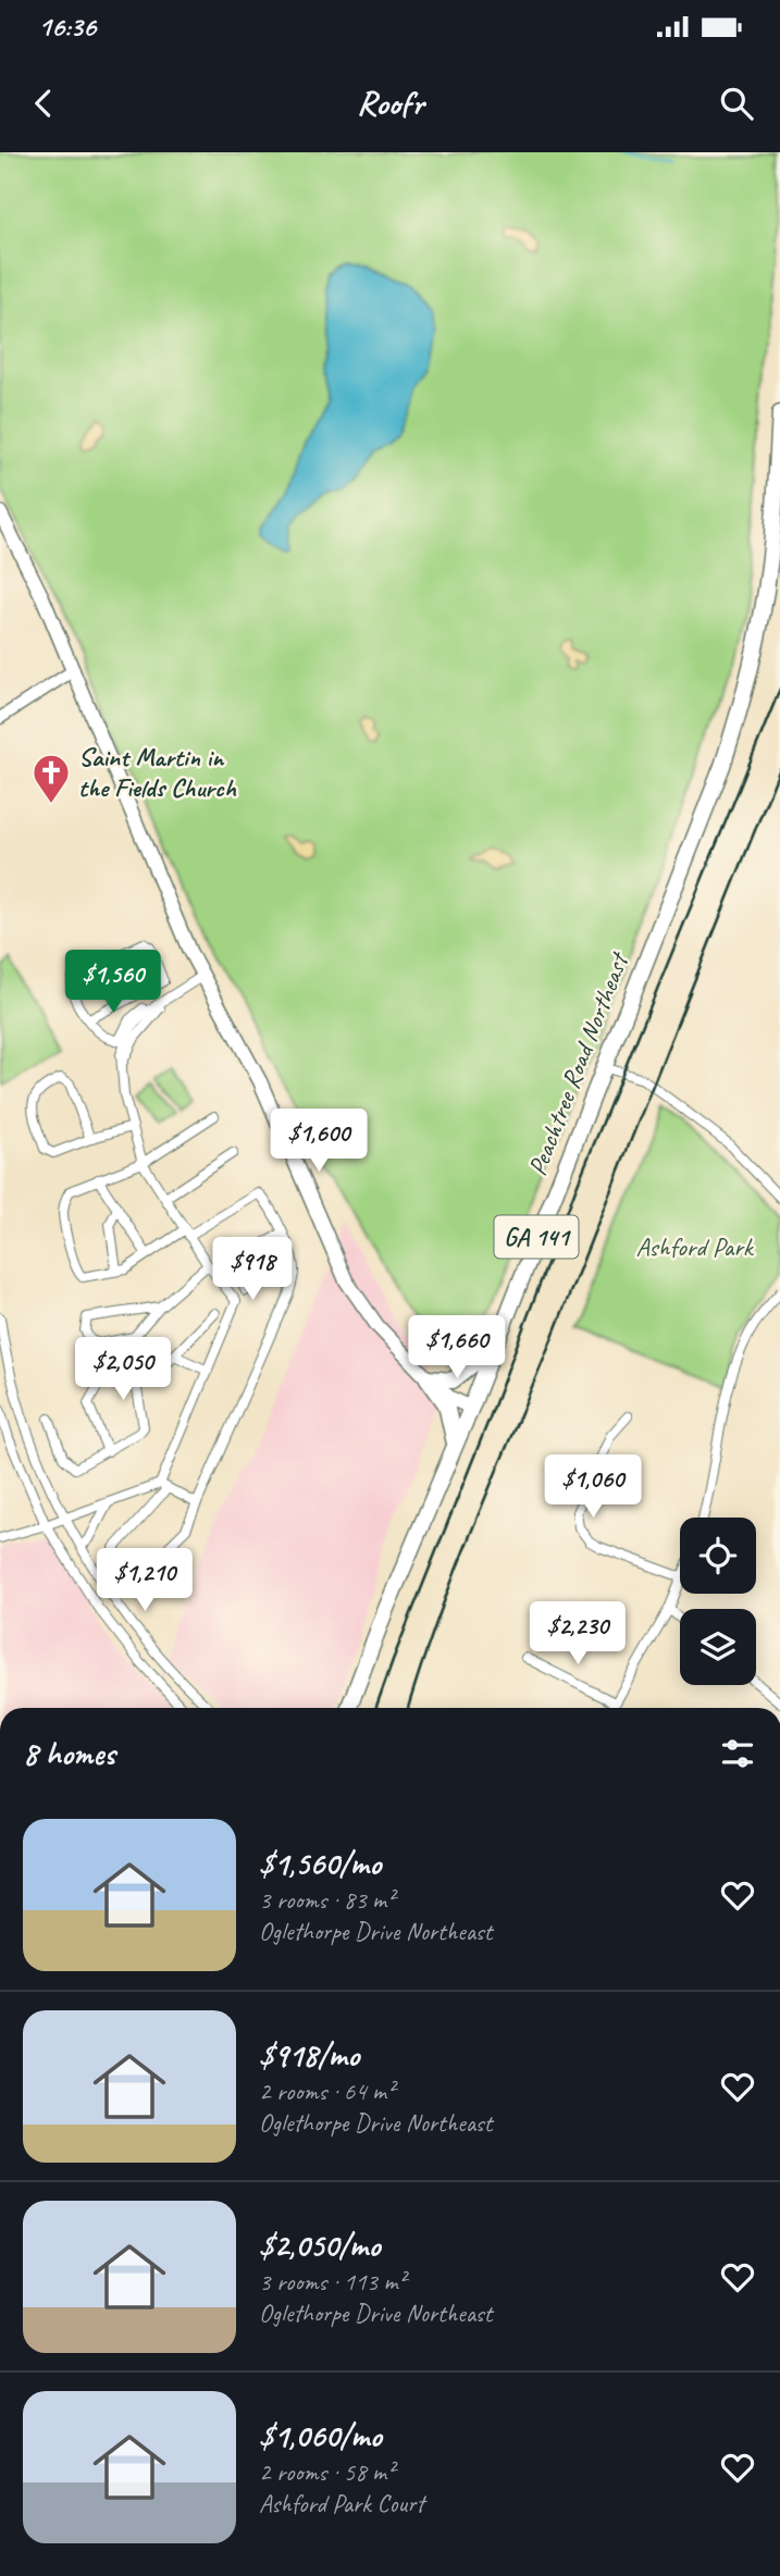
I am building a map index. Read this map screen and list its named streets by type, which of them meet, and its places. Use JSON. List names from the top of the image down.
{
  "streets": {
    "highway": ["Peachtree Road Northeast", "GA 141"]
  },
  "parks": ["Ashford Park"],
  "places": {
    "church": ["Saint Martin in the Fields Church"]
  },
  "page": {
    "status": "16:36",
    "header": "Roofr",
    "price": [
      "$1,560",
      "$1,600",
      "$918",
      "$1,660",
      "$2,050",
      "$1,060",
      "$1,210",
      "$2,230"
    ],
    "heading": "8 homes",
    "list": [
      {
        "name": "$1,560/mo",
        "note": "3 rooms · 83 m² · Oglethorpe Drive Northeast"
      },
      {
        "name": "$918/mo",
        "note": "2 rooms · 64 m² · Oglethorpe Drive Northeast"
      },
      {
        "name": "$2,050/mo",
        "note": "3 rooms · 113 m² · Oglethorpe Drive Northeast"
      },
      {
        "name": "$1,060/mo",
        "note": "2 rooms · 58 m² · Ashford Park Court"
      }
    ]
  }
}
